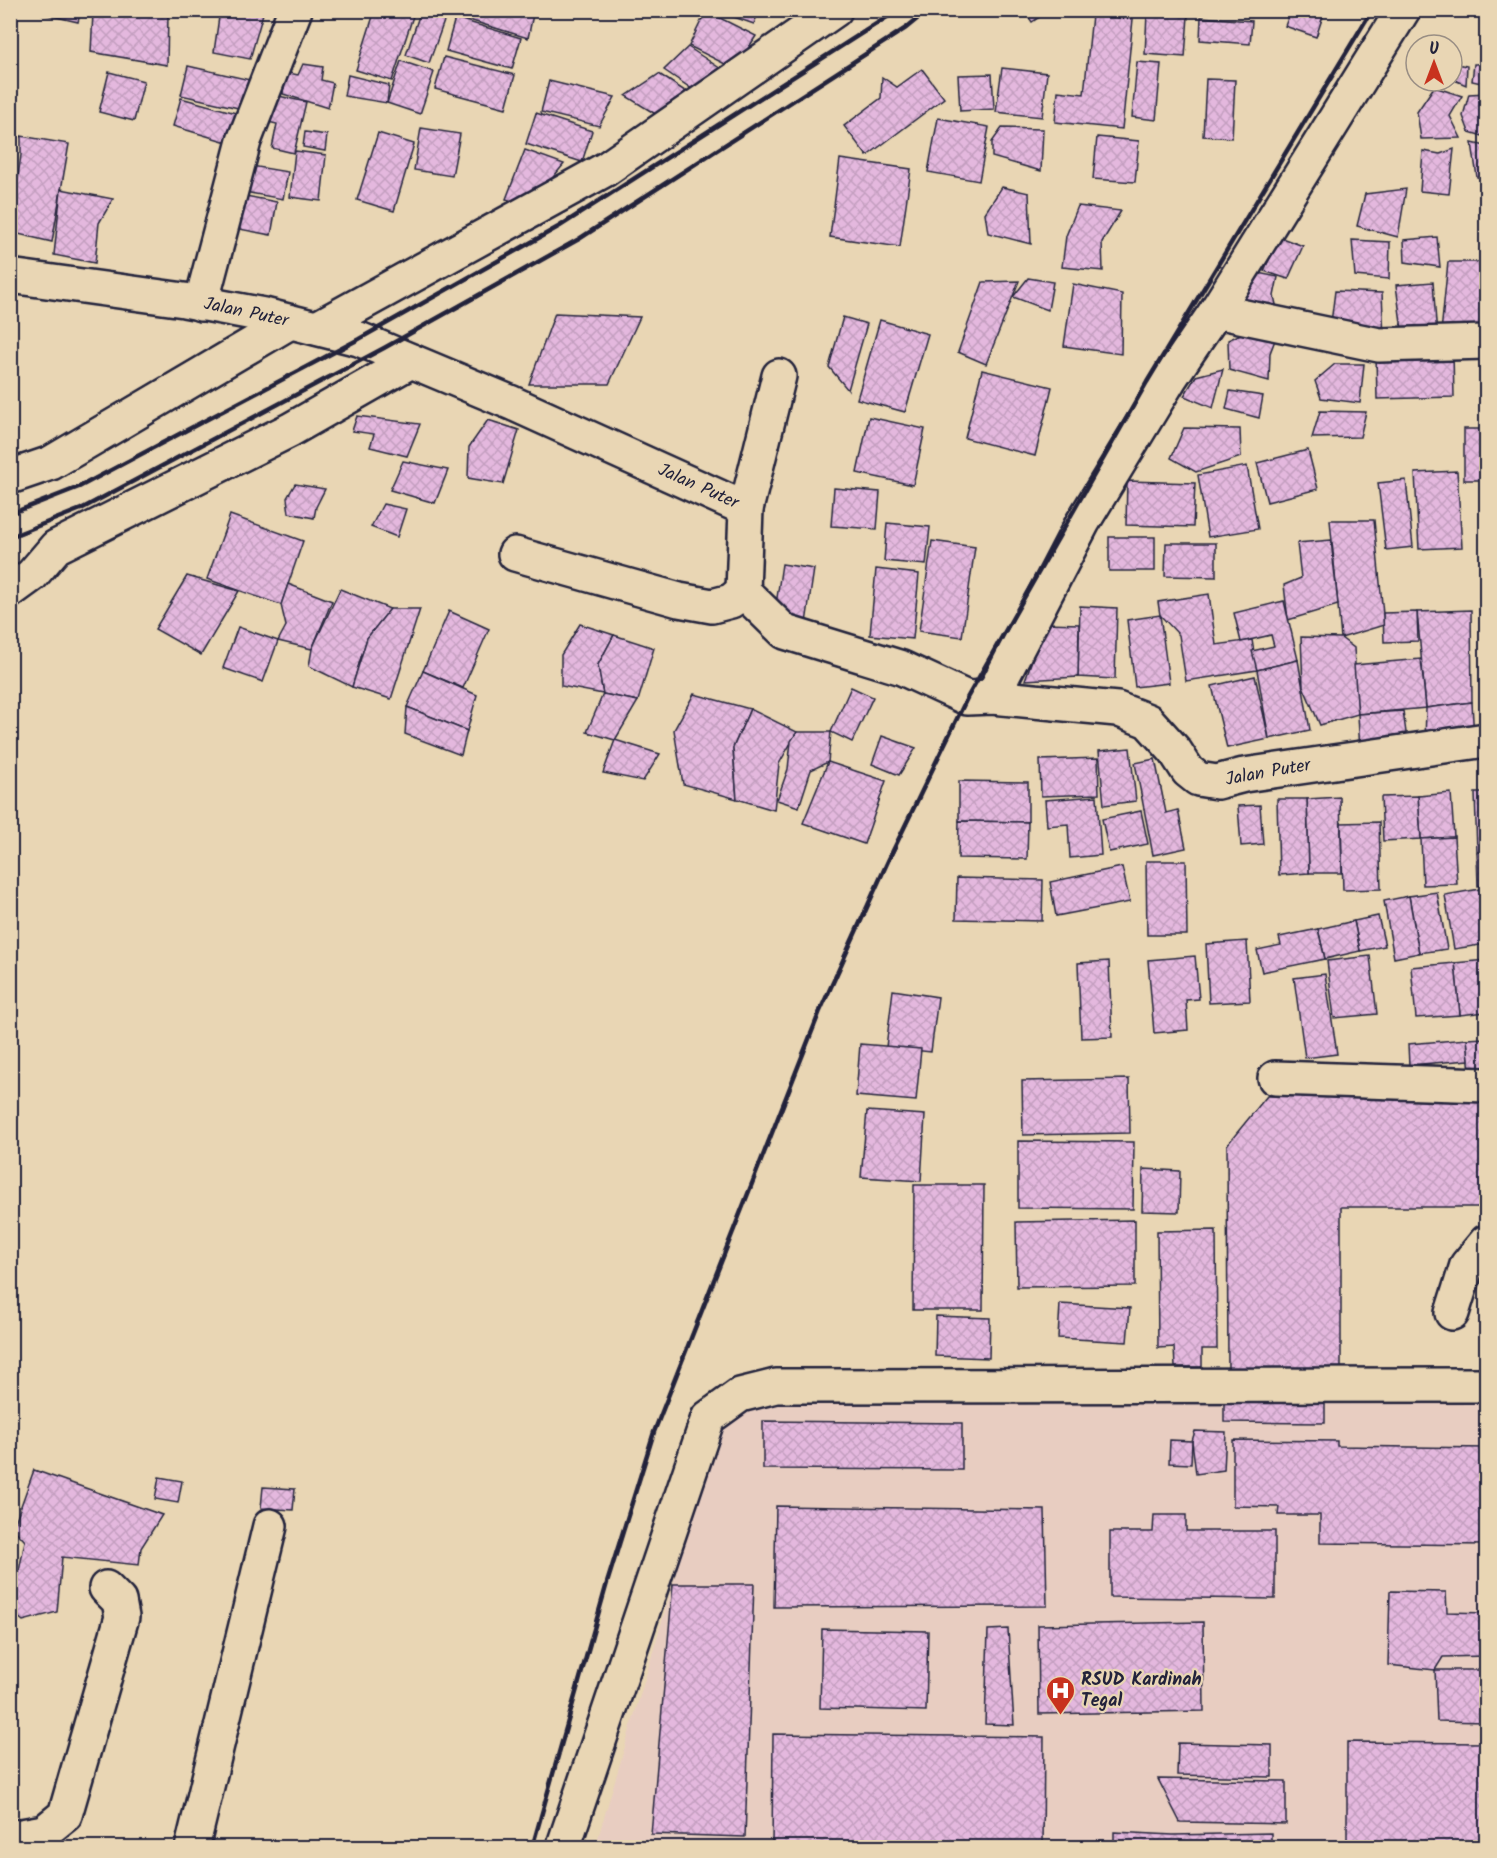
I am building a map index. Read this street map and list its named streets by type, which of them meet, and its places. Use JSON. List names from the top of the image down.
{
  "streets": {
    "street": ["Jalan Puter"]
  },
  "places": {
    "hospital": ["RSUD Kardinah Tegal"]
  },
  "north": "top"
}
